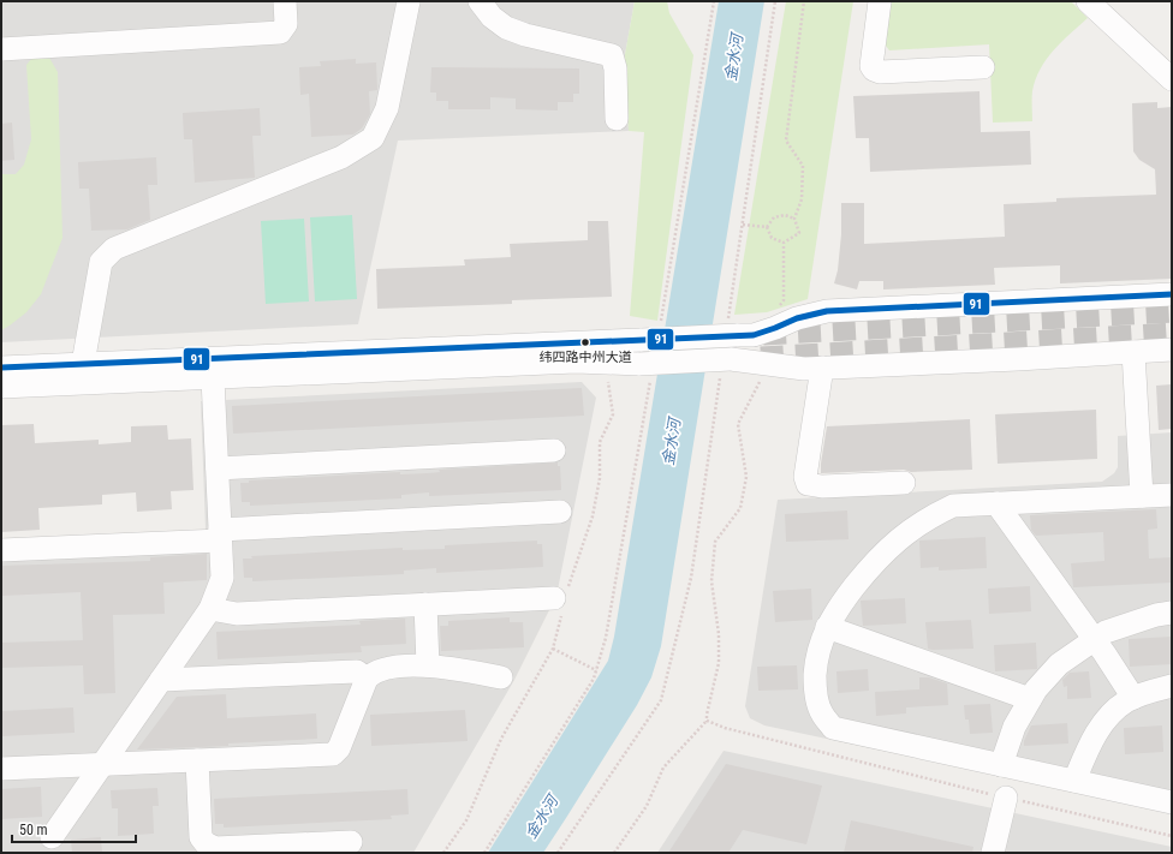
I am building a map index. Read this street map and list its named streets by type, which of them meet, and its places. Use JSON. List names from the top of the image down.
{
  "water": ["金水河"],
  "places": ["纬四路中州大道"],
  "lines": ["transit line 91"],
  "scale_bar": "50 m"
}
